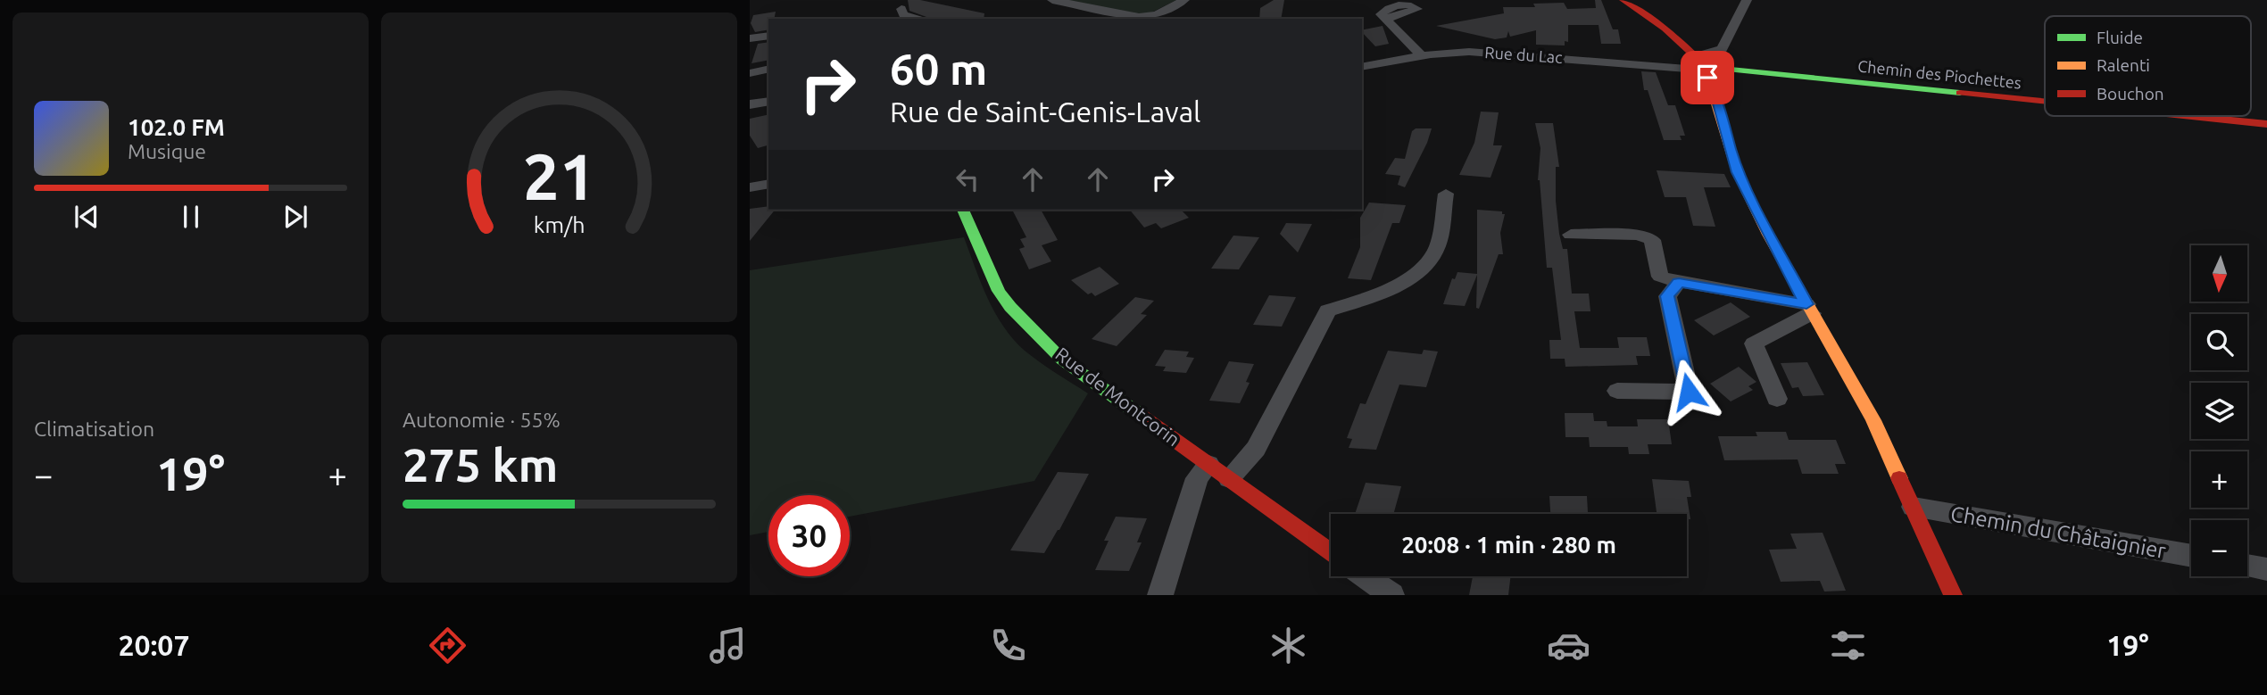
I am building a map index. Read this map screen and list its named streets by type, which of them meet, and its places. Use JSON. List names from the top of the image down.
{
  "streets": {
    "street": [
      "Rue du Lac",
      "Chemin des Piochettes",
      "Rue de Montcorin",
      "Chemin du Châtaignier"
    ]
  },
  "legend": ["Fluide", "Ralenti", "Bouchon"],
  "north": "bottom",
  "page": {
    "turn": ["60 m", "Rue de Saint-Genis-Laval"],
    "song": ["102.0 FM", "Musique"],
    "map_buttons": ["+", "−"],
    "tile": [
      "Climatisation",
      ["Autonomie · 55%", "275 km"]
    ],
    "heat": ["−", "19°", "+"],
    "limit": "30",
    "trip": "20:08 · 1 min · 280 m",
    "tabs": ["20:07", "19°"],
    "gauge": ["21", "km/h"]
  }
}
